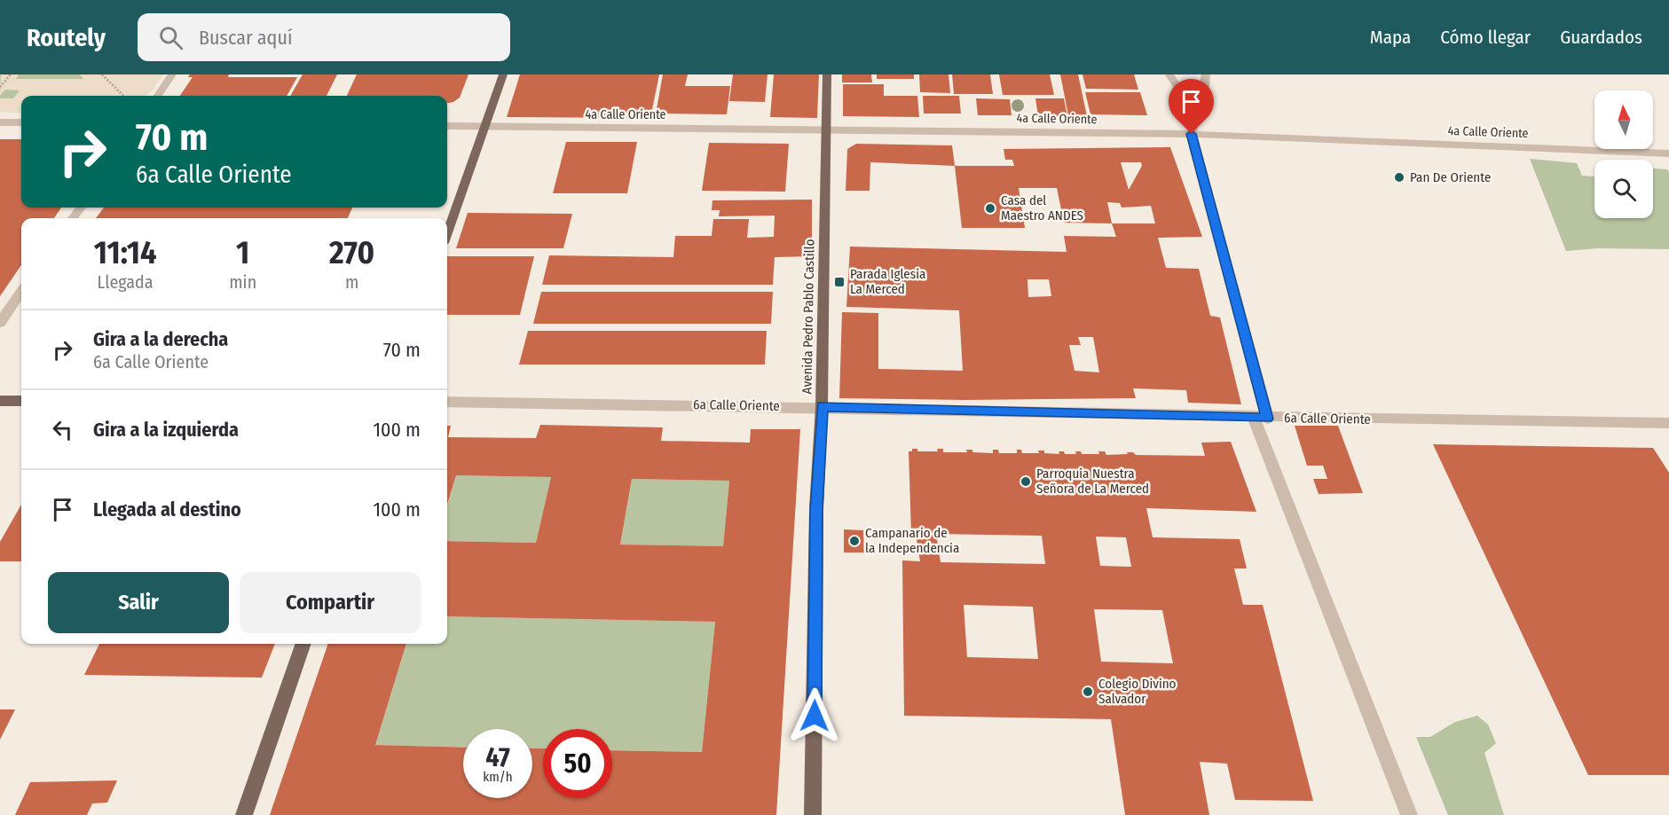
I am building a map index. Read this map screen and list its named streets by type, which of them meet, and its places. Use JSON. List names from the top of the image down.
{
  "streets": {
    "main road": ["Avenida Pedro Pablo Castillo"],
    "street": ["4a Calle Oriente", "6a Calle Oriente"]
  },
  "crossings": [
    ["4a Calle Oriente", "Avenida Pedro Pablo Castillo"],
    ["Avenida Pedro Pablo Castillo", "6a Calle Oriente"]
  ],
  "places": {
    "other": [
      "Pan De Oriente",
      "Casa del Maestro ANDES",
      "Parroquia Nuestra Señora de La Merced",
      "Campanario de la Independencia",
      "Colegio Divino Salvador"
    ],
    "transit": ["Parada Iglesia La Merced"]
  },
  "north": "top",
  "page": {
    "header": "Routely",
    "search": "Buscar aquí",
    "nav": ["Mapa", "Cómo llegar", "Guardados"],
    "turn": ["70 m", "6a Calle Oriente"],
    "eta": [
      "11:14",
      "Llegada",
      "1",
      "min",
      "270",
      "m"
    ],
    "list": [
      {
        "name": "Gira a la derecha",
        "note": "6a Calle Oriente",
        "value": "70 m"
      },
      {
        "name": "Gira a la izquierda",
        "value": "100 m"
      },
      {
        "name": "Llegada al destino",
        "value": "100 m"
      }
    ],
    "buttons": ["Salir", "Compartir"],
    "speed": "47 km/h",
    "limit": "50"
  }
}
